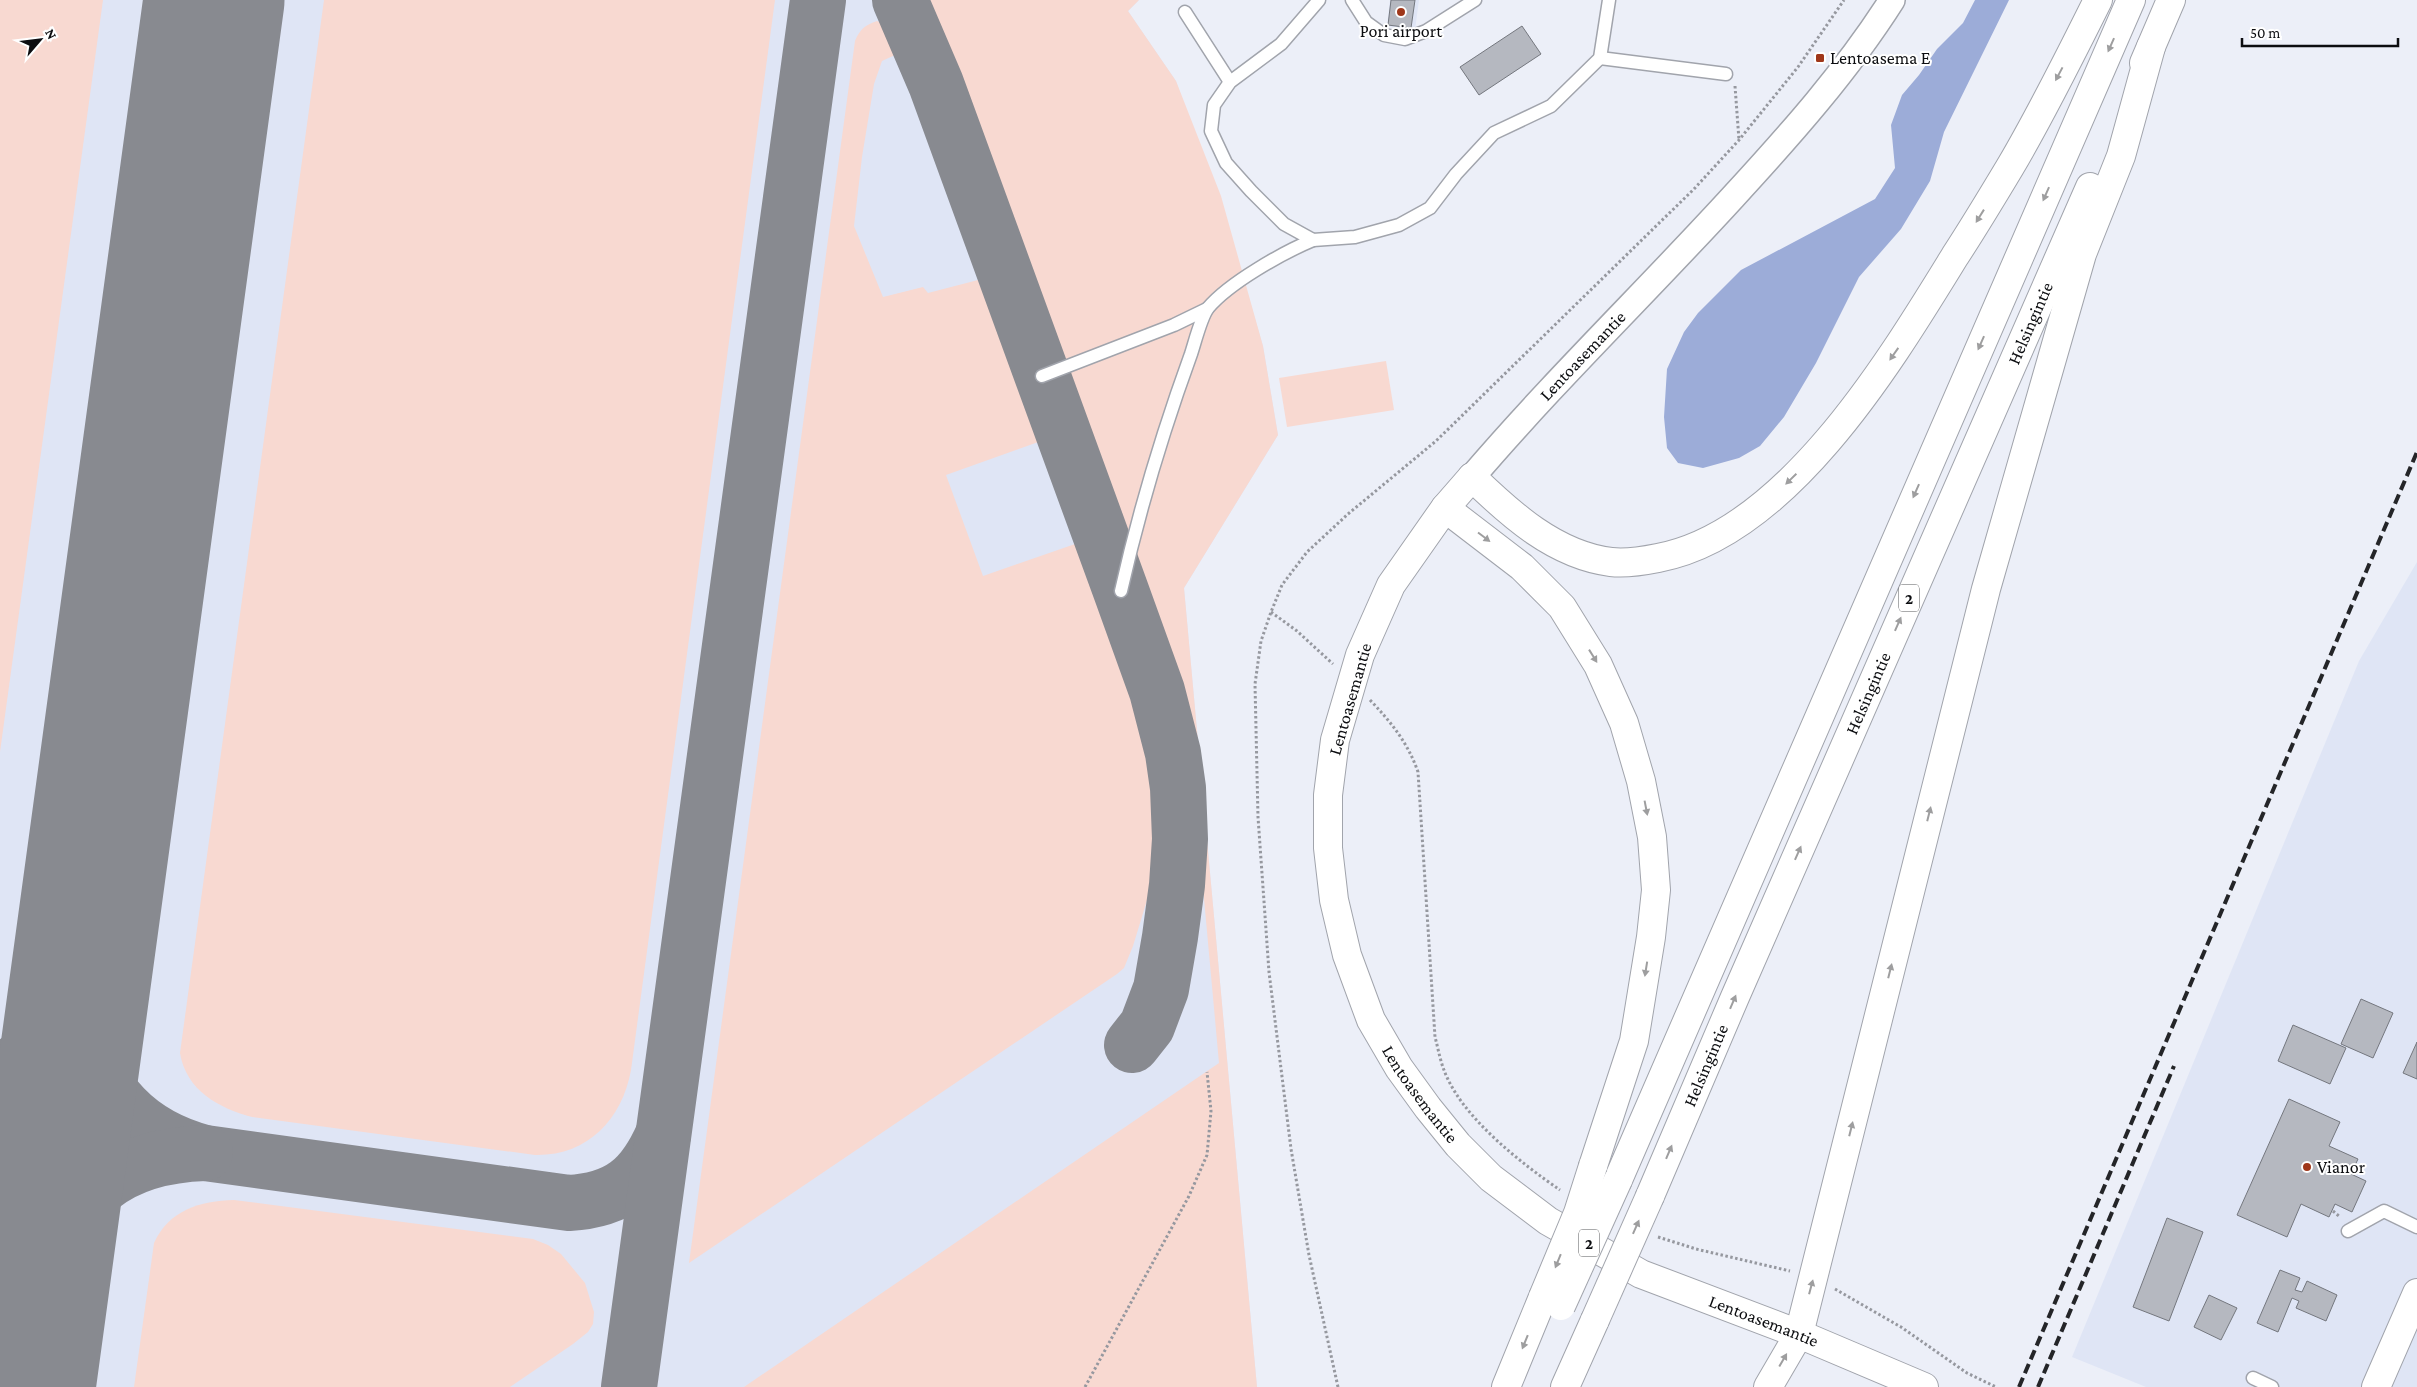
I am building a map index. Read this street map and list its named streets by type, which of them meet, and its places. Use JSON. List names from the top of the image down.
{
  "streets": {
    "main road": ["Helsingintie", "Lentoasemantie", "2"]
  },
  "places": {
    "other": ["Pori airport", "Vianor"],
    "transit": ["Lentoasema E"]
  },
  "scale_bar": "50 m",
  "north": "top right"
}
